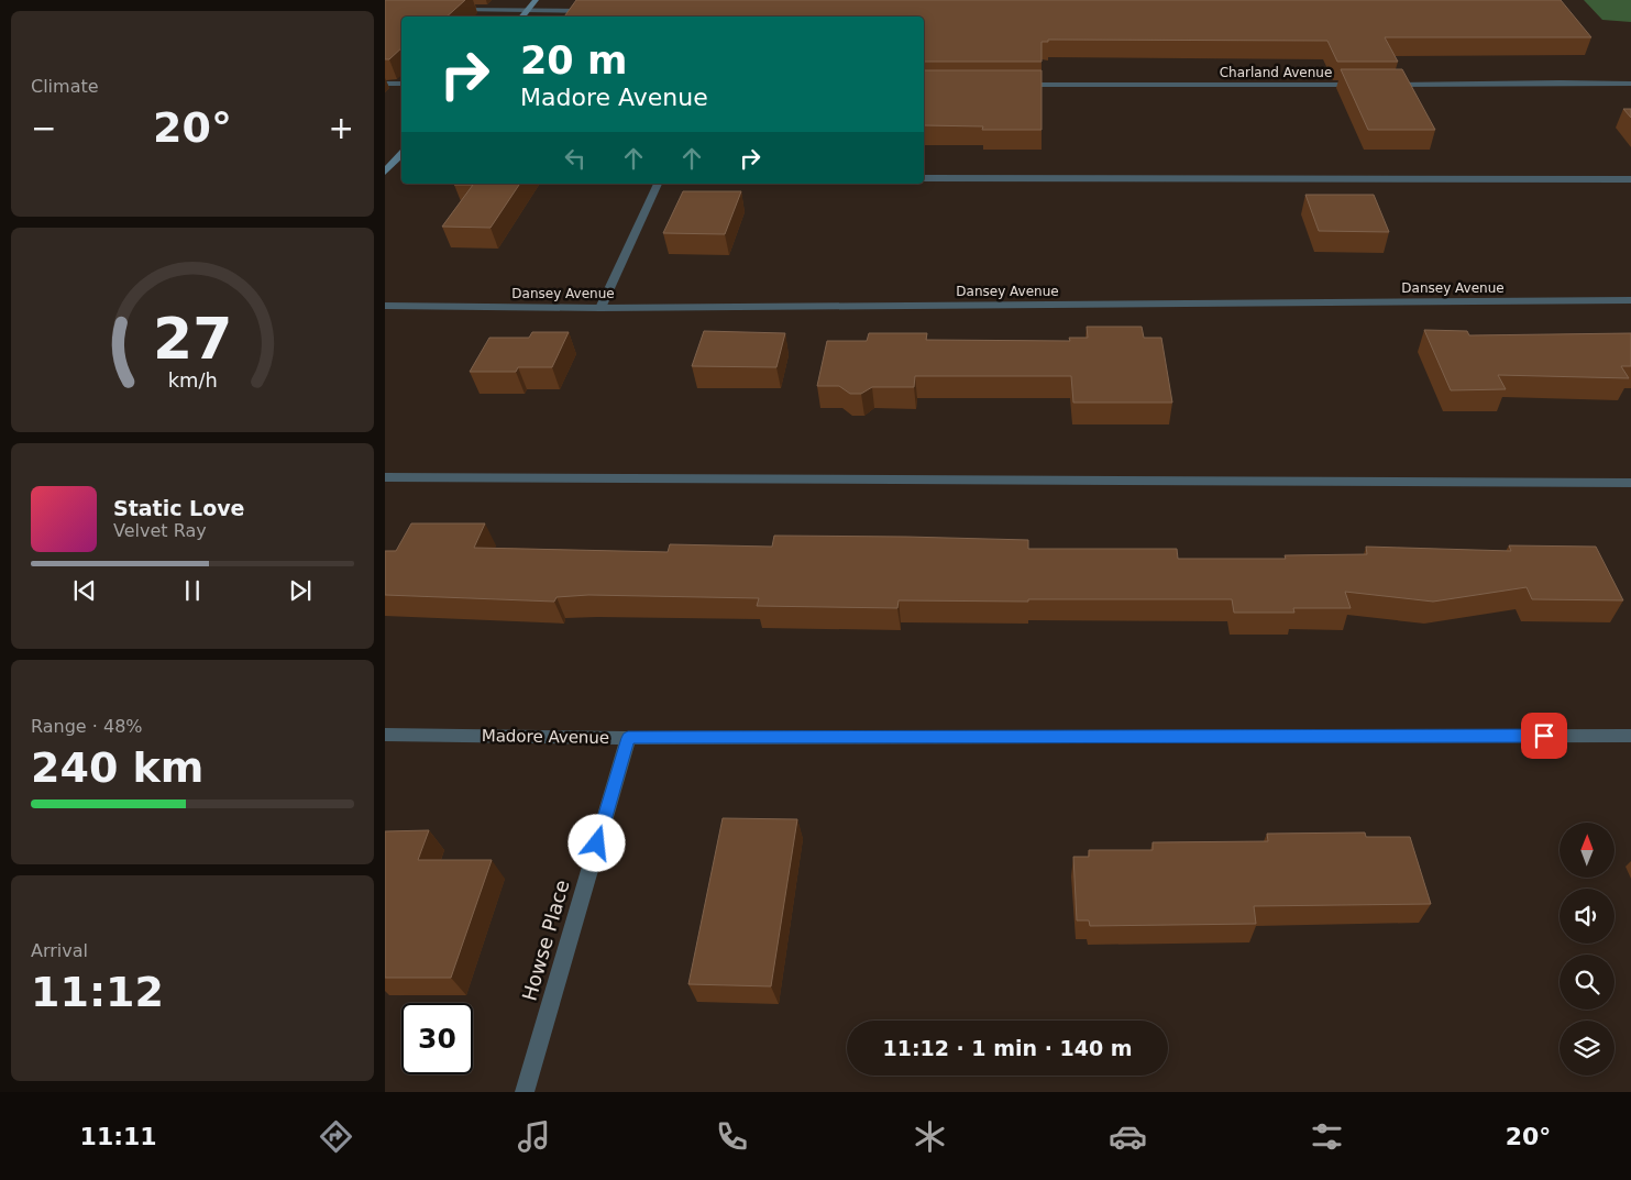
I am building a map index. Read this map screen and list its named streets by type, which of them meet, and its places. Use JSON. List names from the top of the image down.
{
  "streets": {
    "street": [
      "Charland Avenue",
      "Dansey Avenue",
      "Madore Avenue",
      "Howse Place"
    ]
  },
  "crossings": [
    ["Madore Avenue", "Howse Place"]
  ],
  "north": "top",
  "page": {
    "tile": [
      "Climate",
      ["Range · 48%", "240 km"],
      ["Arrival", "11:12"]
    ],
    "turn": ["20 m", "Madore Avenue"],
    "heat": ["−", "20°", "+"],
    "song": ["Static Love", "Velvet Ray"],
    "limit": "30",
    "trip": "11:12 · 1 min · 140 m",
    "tabs": ["11:11", "20°"],
    "gauge": ["27", "km/h"]
  }
}
